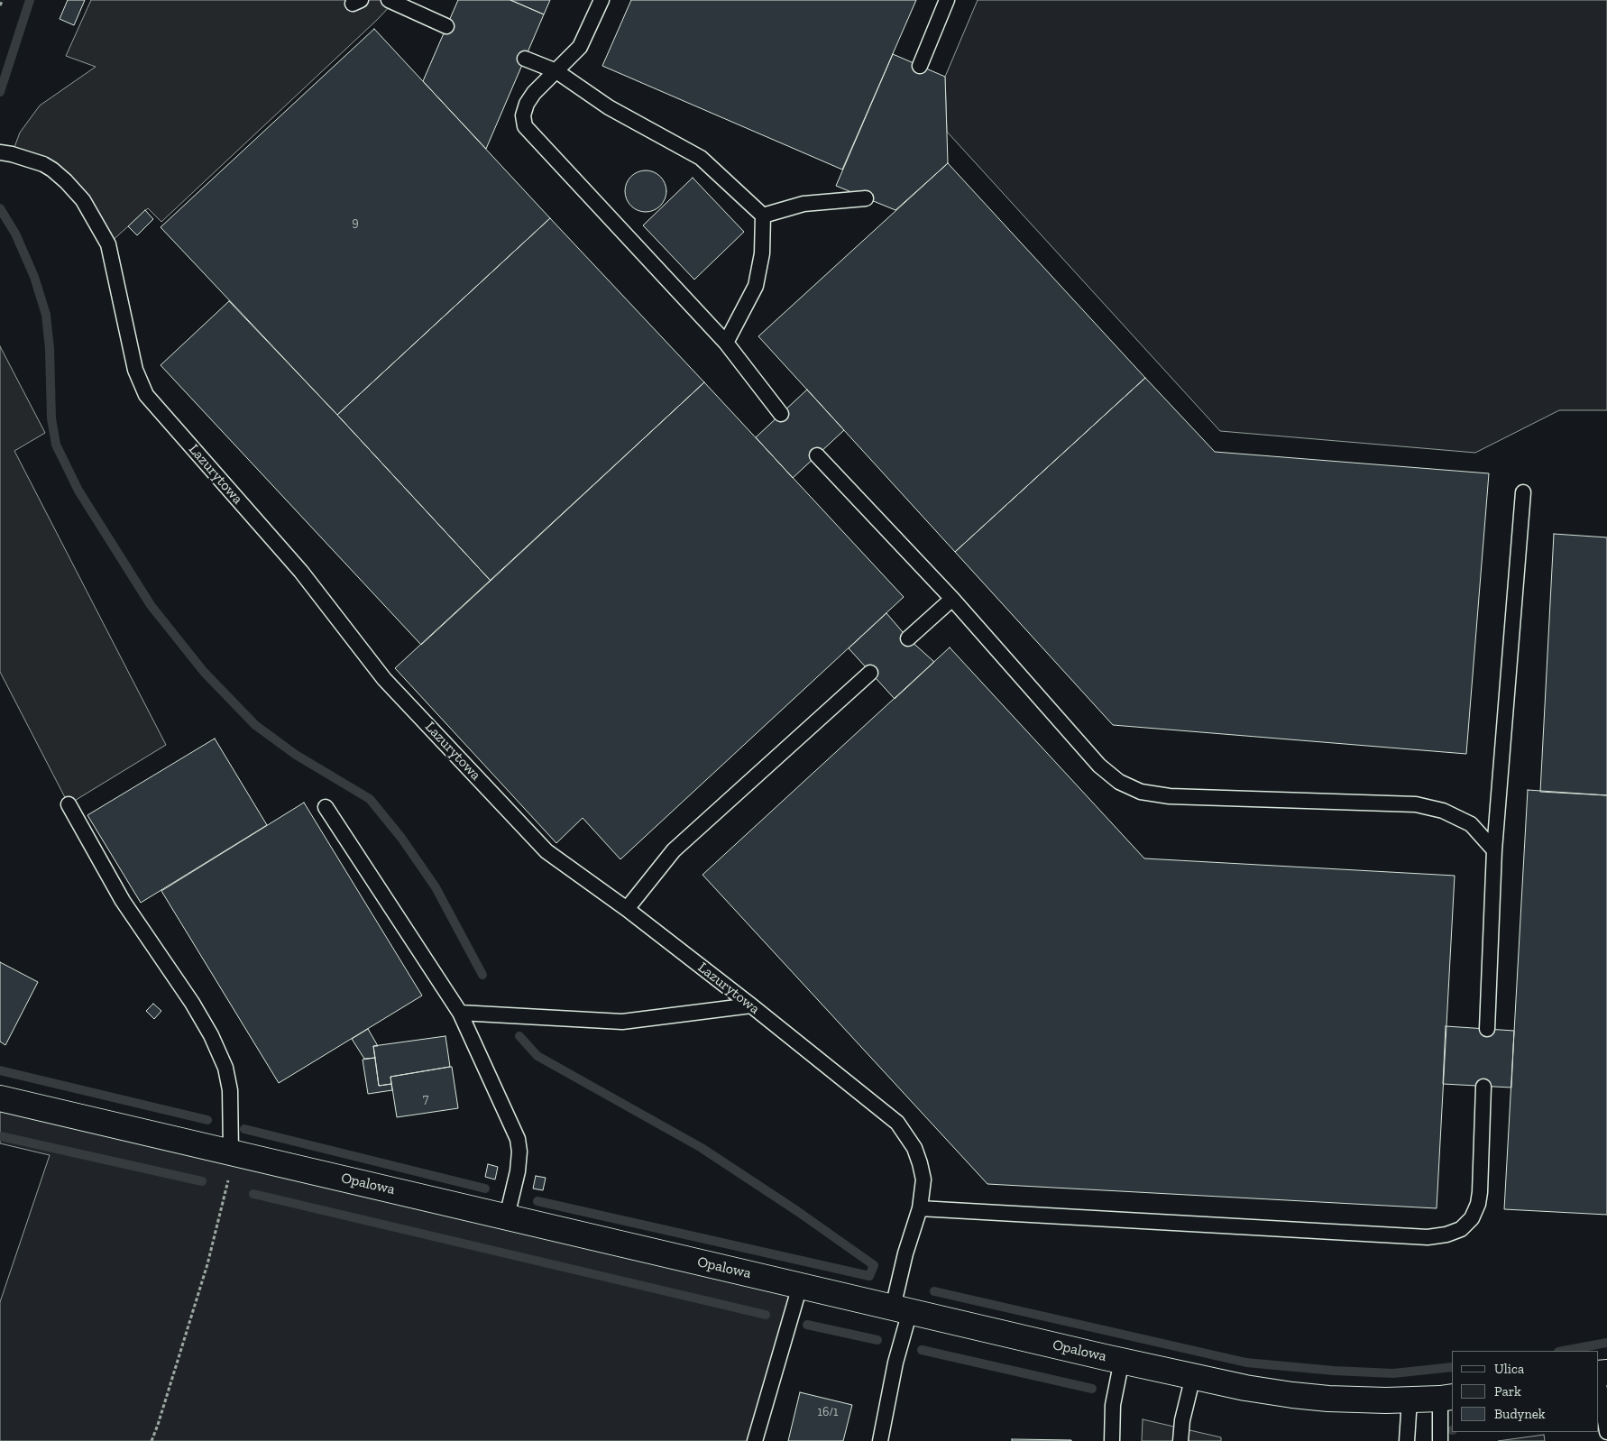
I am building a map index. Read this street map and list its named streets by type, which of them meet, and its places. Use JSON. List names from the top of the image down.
{
  "streets": {
    "street": ["Opalowa"],
    "lane": ["Lazurytowa"]
  },
  "crossings": [
    ["Lazurytowa", "Opalowa"]
  ],
  "house_numbers": ["9", "7", "16/1"],
  "legend": ["Ulica", "Park", "Budynek"]
}
